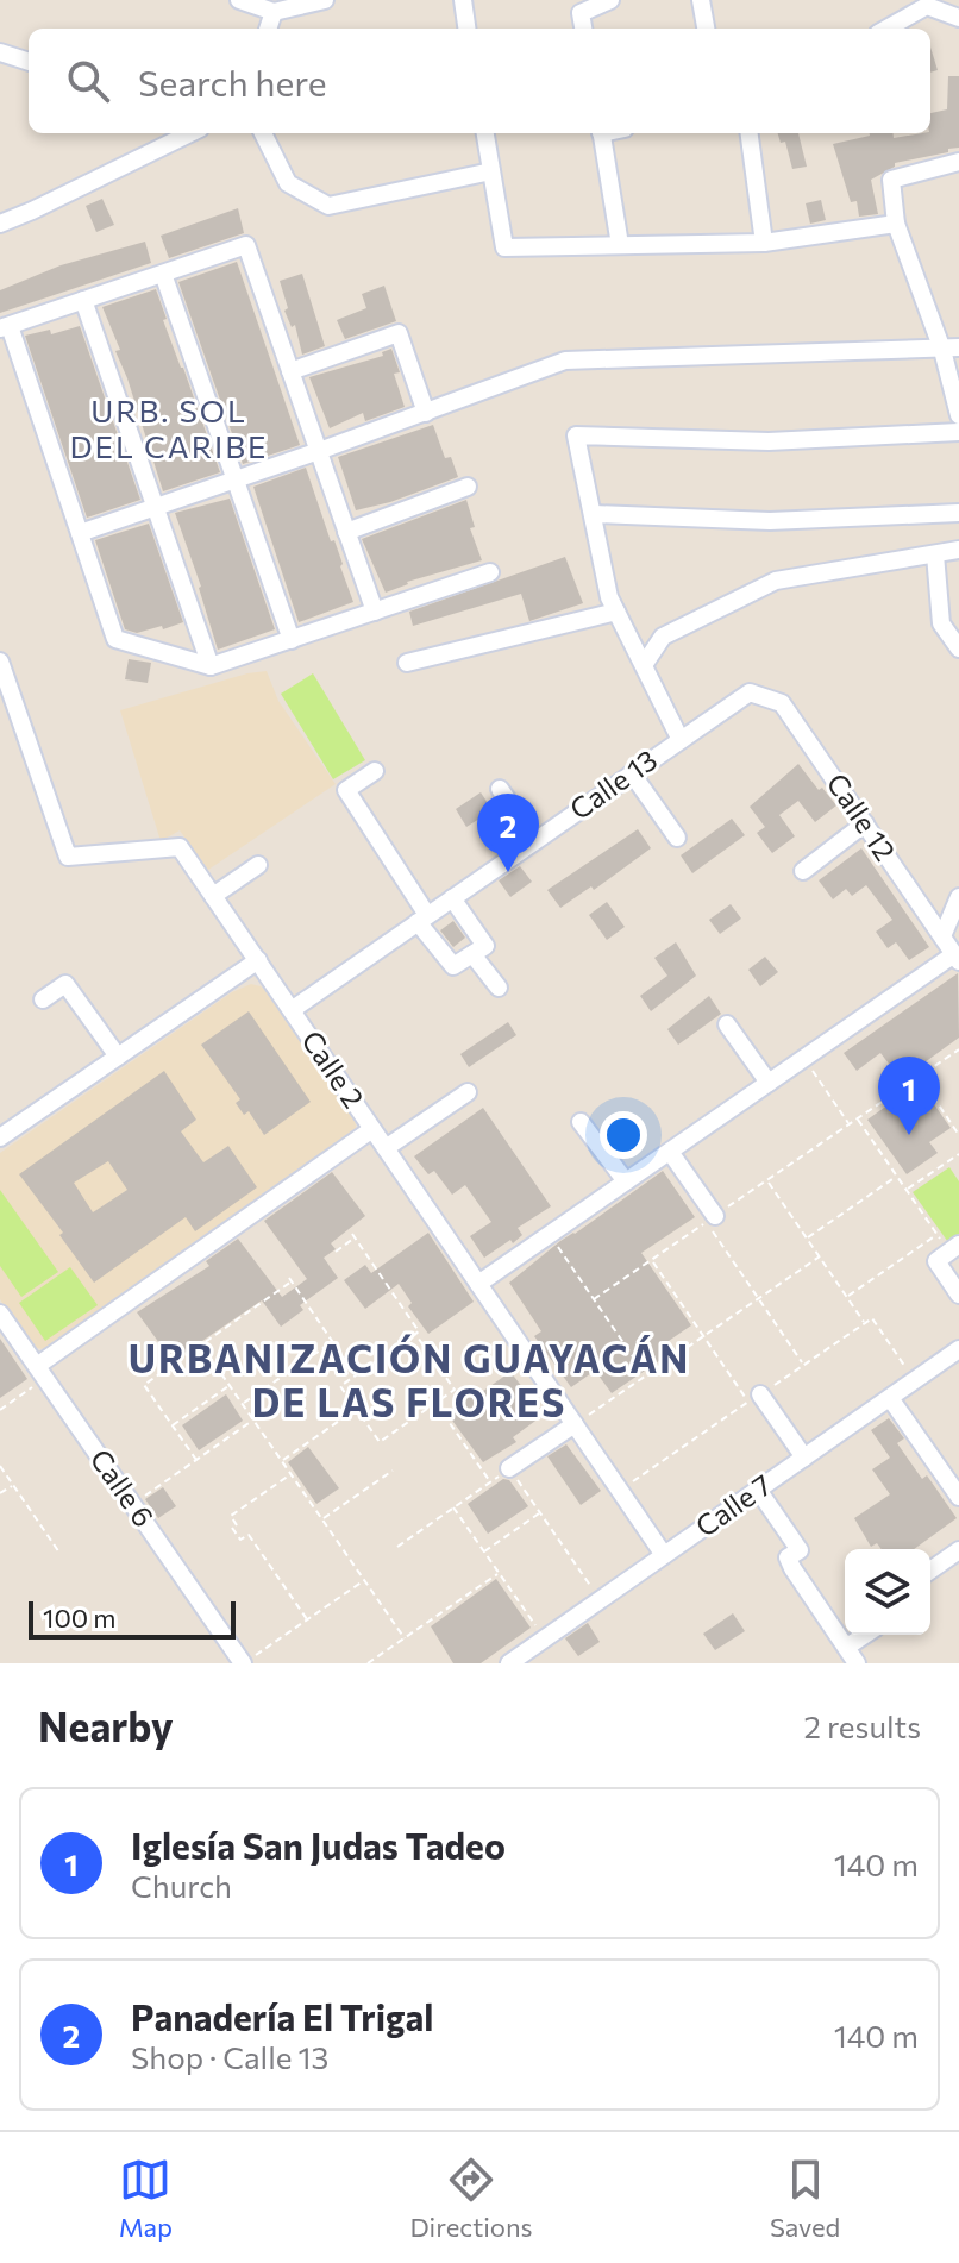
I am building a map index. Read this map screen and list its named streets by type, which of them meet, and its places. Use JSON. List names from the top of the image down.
{
  "streets": {
    "street": [
      "Calle 13",
      "Calle 12",
      "Calle 2",
      "Calle 6",
      "Calle 7"
    ]
  },
  "crossings": [
    ["Calle 13", "Calle 12"],
    ["Calle 13", "Calle 2"],
    ["Calle 2", "Calle 7"]
  ],
  "districts": ["URB. SOL DEL CARIBE", "URBANIZACIÓN GUAYACÁN DE LAS FLORES"],
  "scale_bar": "100 m",
  "page": {
    "search": "Search here",
    "pins": ["2", "1"],
    "scale": "100 m",
    "heading": ["Nearby", "2 results"],
    "list": [
      {
        "mark": "1",
        "name": "Iglesía San Judas Tadeo",
        "note": "Church",
        "value": "140 m"
      },
      {
        "mark": "2",
        "name": "Panadería El Trigal",
        "note": "Shop · Calle 13",
        "value": "140 m"
      }
    ],
    "nav": ["Map", "Directions", "Saved"]
  }
}
